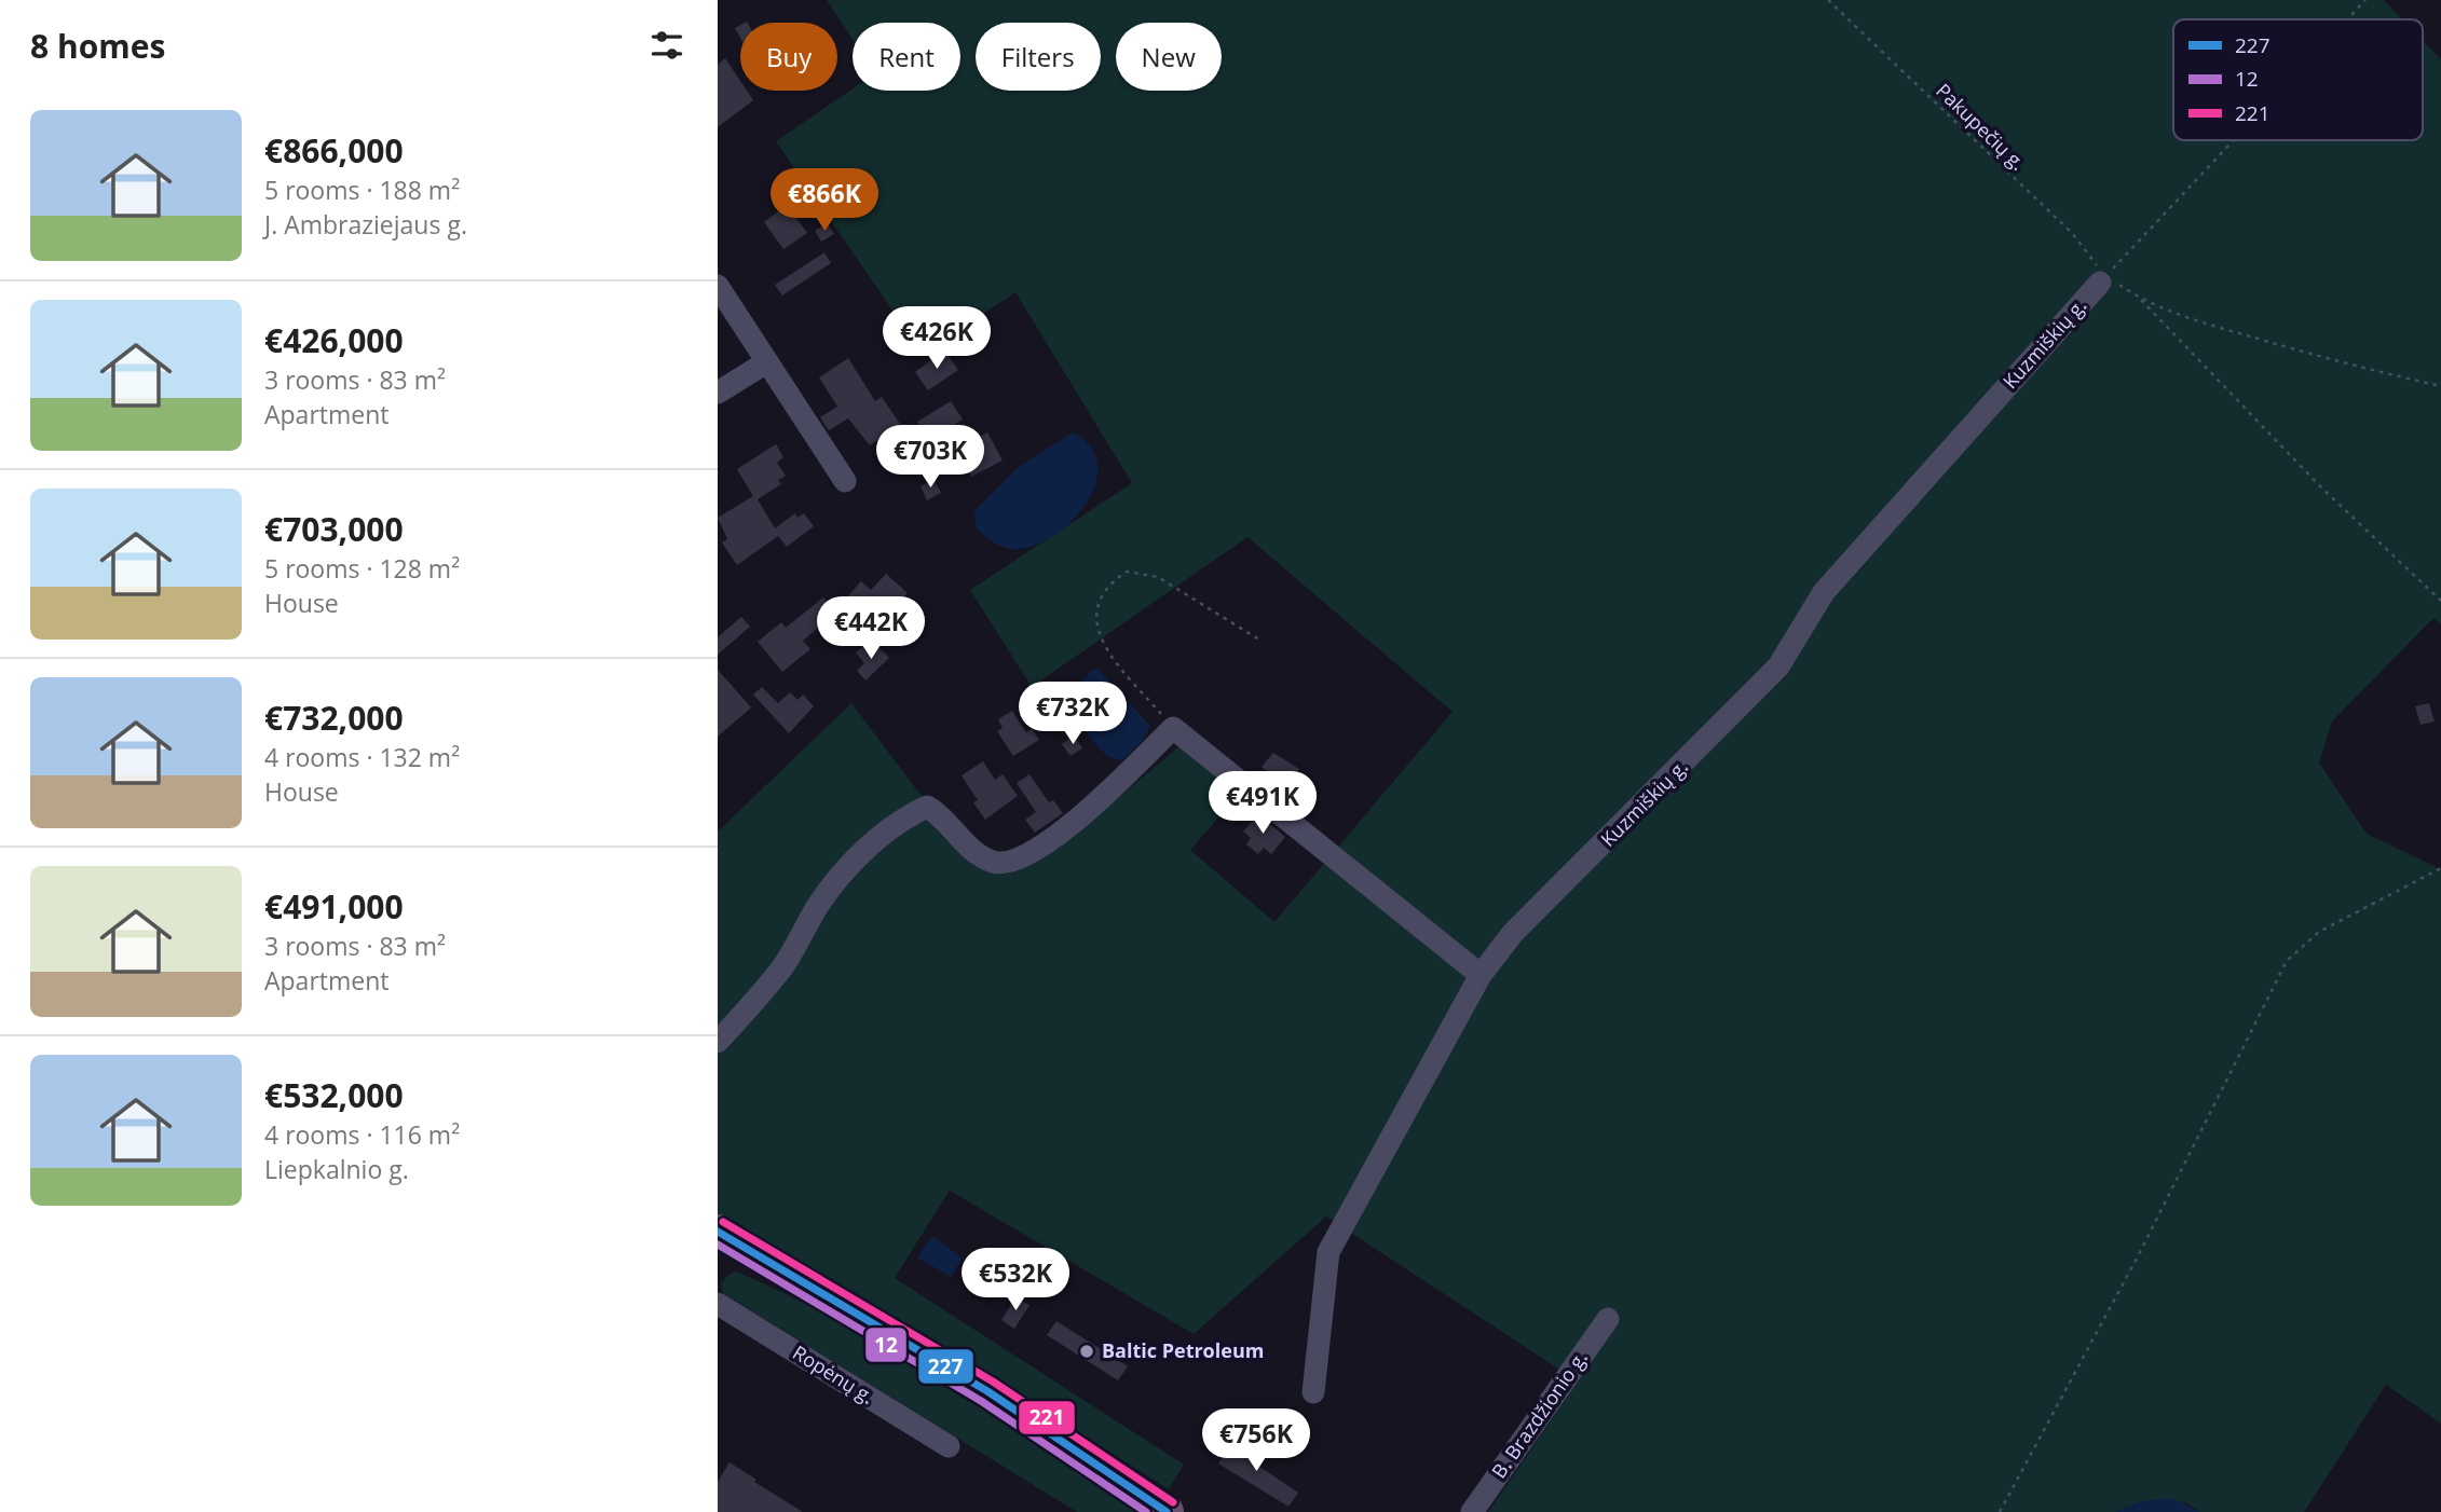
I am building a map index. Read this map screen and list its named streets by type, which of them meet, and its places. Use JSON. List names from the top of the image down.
{
  "streets": {
    "street": ["Kuzmiškių g.", "Ropėnų g.", "B. Brazdžionio g."],
    "path": ["Pakupečių g."]
  },
  "crossings": [
    ["Pakupečių g.", "Kuzmiškių g."]
  ],
  "places": ["Baltic Petroleum"],
  "lines": ["transit line 221", "transit line 227", "transit line 12"],
  "legend": ["227", "12", "221"],
  "page": {
    "heading": "8 homes",
    "chip": [
      "Buy",
      "Rent",
      "Filters",
      "New"
    ],
    "list": [
      {
        "name": "€866,000",
        "note": "5 rooms · 188 m² · J. Ambraziejaus g."
      },
      {
        "name": "€426,000",
        "note": "3 rooms · 83 m² · Apartment"
      },
      {
        "name": "€703,000",
        "note": "5 rooms · 128 m² · House"
      },
      {
        "name": "€732,000",
        "note": "4 rooms · 132 m² · House"
      },
      {
        "name": "€491,000",
        "note": "3 rooms · 83 m² · Apartment"
      },
      {
        "name": "€532,000",
        "note": "4 rooms · 116 m² · Liepkalnio g."
      }
    ],
    "price": [
      "€866K",
      "€426K",
      "€703K",
      "€442K",
      "€732K",
      "€491K",
      "€532K",
      "€756K"
    ]
  }
}
